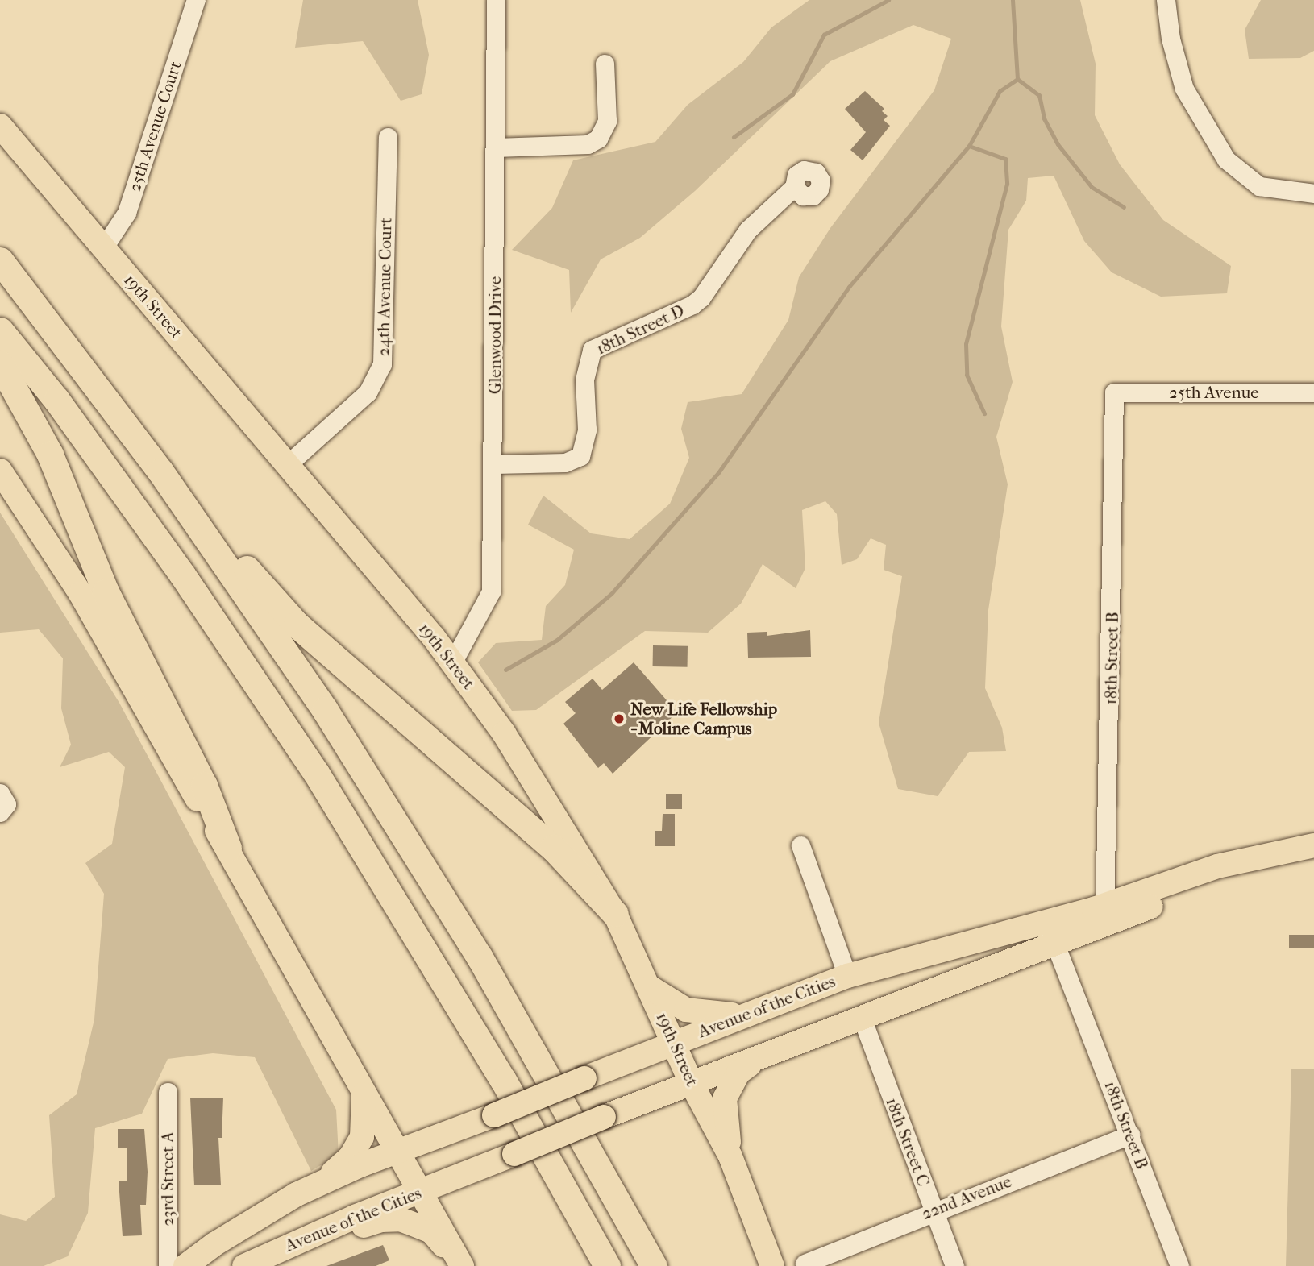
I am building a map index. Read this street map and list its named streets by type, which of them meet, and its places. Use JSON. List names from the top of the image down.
{
  "streets": {
    "main road": ["19th Street", "Avenue of the Cities"],
    "street": [
      "25th Avenue Court",
      "24th Avenue Court",
      "18th Street D",
      "Glenwood Drive",
      "25th Avenue",
      "18th Street B",
      "18th Street C",
      "23rd Street A",
      "22nd Avenue"
    ]
  },
  "crossings": [
    ["25th Avenue Court", "19th Street"],
    ["24th Avenue Court", "19th Street"],
    ["19th Street", "Glenwood Drive"],
    ["19th Street", "Avenue of the Cities"],
    ["18th Street D", "Glenwood Drive"],
    ["25th Avenue", "18th Street B"],
    ["18th Street B", "Avenue of the Cities"],
    ["18th Street B", "22nd Avenue"],
    ["Avenue of the Cities", "18th Street C"],
    ["18th Street C", "22nd Avenue"]
  ],
  "places": ["New Life Fellowship - Moline Campus"]
}
